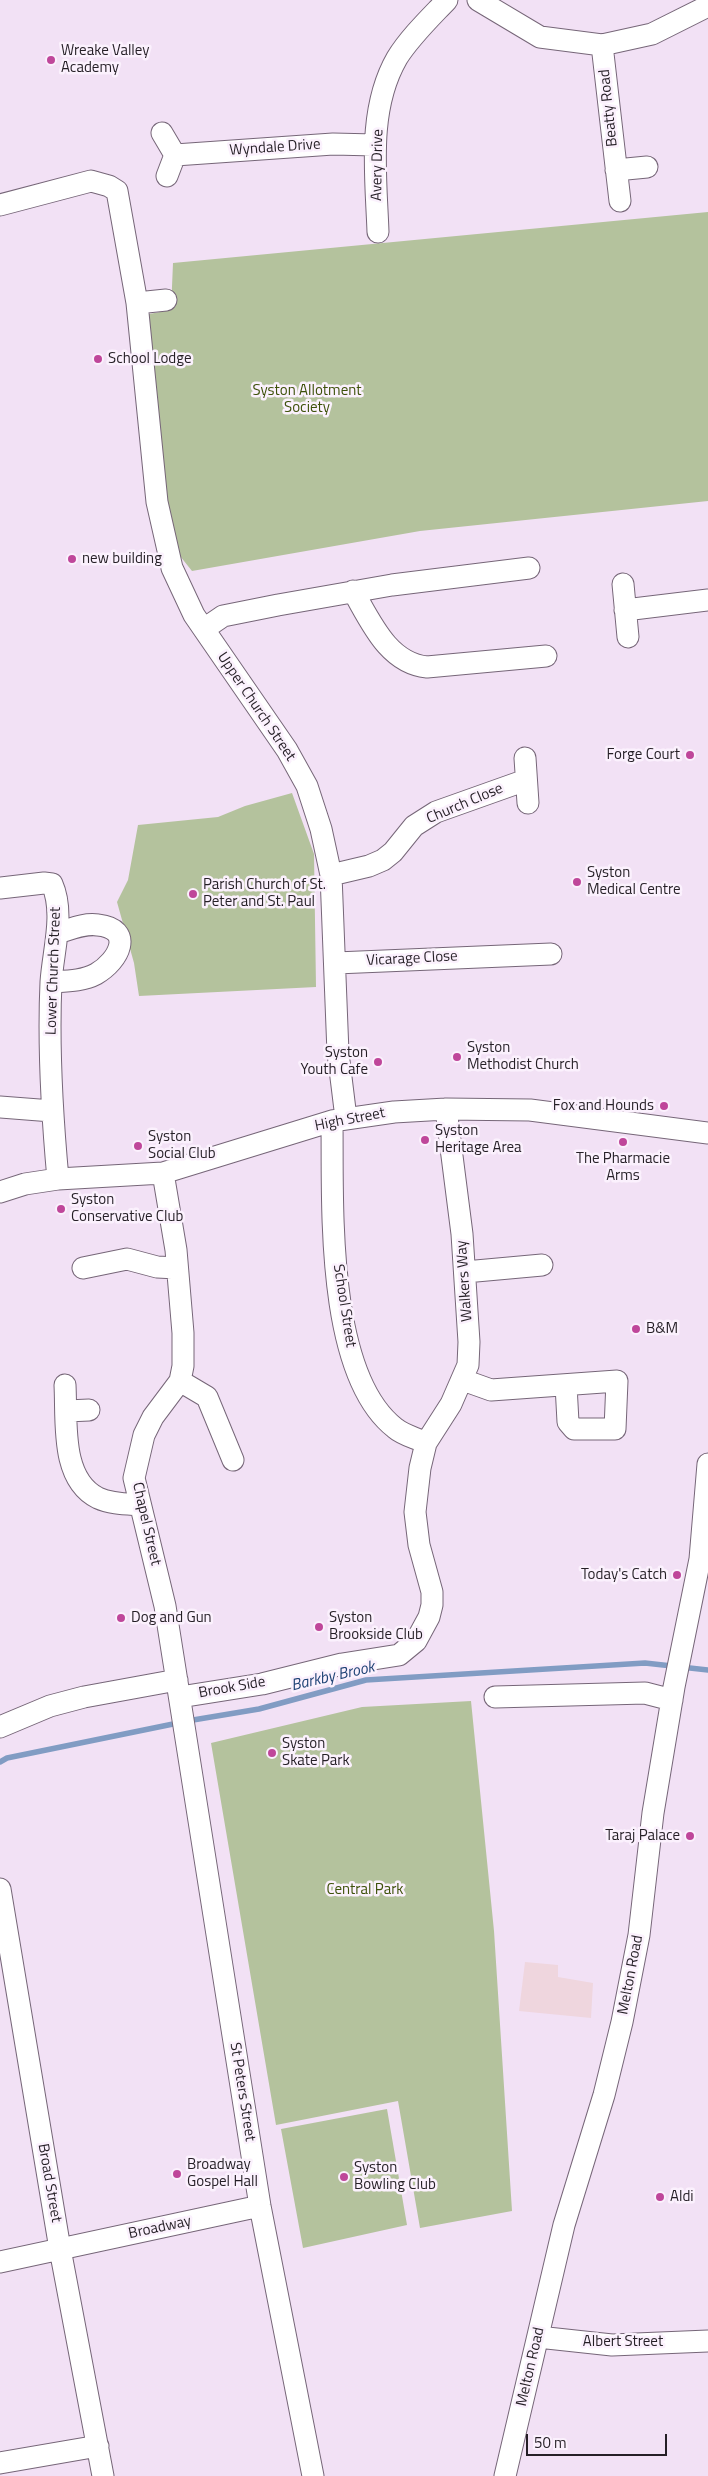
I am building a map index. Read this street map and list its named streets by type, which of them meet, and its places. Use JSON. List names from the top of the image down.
{
  "streets": {
    "street": [
      "Beatty Road",
      "Wyndale Drive",
      "Avery Drive",
      "Upper Church Street",
      "Church Close",
      "Vicarage Close",
      "Lower Church Street",
      "High Street",
      "Walkers Way",
      "School Street",
      "Chapel Street",
      "Brook Side",
      "Melton Road",
      "St Peters Street",
      "Broad Street",
      "Broadway",
      "Albert Street"
    ]
  },
  "crossings": [
    ["Wyndale Drive", "Avery Drive"],
    ["Upper Church Street", "Church Close"],
    ["Upper Church Street", "Vicarage Close"],
    ["Upper Church Street", "High Street"],
    ["Upper Church Street", "School Street"],
    ["Lower Church Street", "High Street"],
    ["High Street", "Walkers Way"],
    ["High Street", "School Street"],
    ["High Street", "Chapel Street"],
    ["Walkers Way", "School Street"],
    ["Walkers Way", "Brook Side"],
    ["School Street", "Brook Side"],
    ["Chapel Street", "Brook Side"],
    ["Chapel Street", "St Peters Street"],
    ["Brook Side", "St Peters Street"],
    ["Melton Road", "Albert Street"],
    ["St Peters Street", "Broadway"],
    ["Broad Street", "Broadway"]
  ],
  "water": ["Barkby Brook"],
  "parks": ["Syston Allotment Society", "Central Park"],
  "places": [
    "Wreake Valley Academy",
    "School Lodge",
    "new building",
    "Forge Court",
    "Syston Medical Centre",
    "Parish Church of St. Peter and St. Paul",
    "Syston Methodist Church",
    "Syston Youth Cafe",
    "Fox and Hounds",
    "Syston Heritage Area",
    "The Pharmacie Arms",
    "Syston Social Club",
    "Syston Conservative Club",
    "B&M",
    "Today's Catch",
    "Dog and Gun",
    "Syston Brookside Club",
    "Syston Skate Park",
    "Taraj Palace",
    "Broadway Gospel Hall",
    "Syston Bowling Club",
    "Aldi"
  ],
  "scale_bar": "50 m"
}
